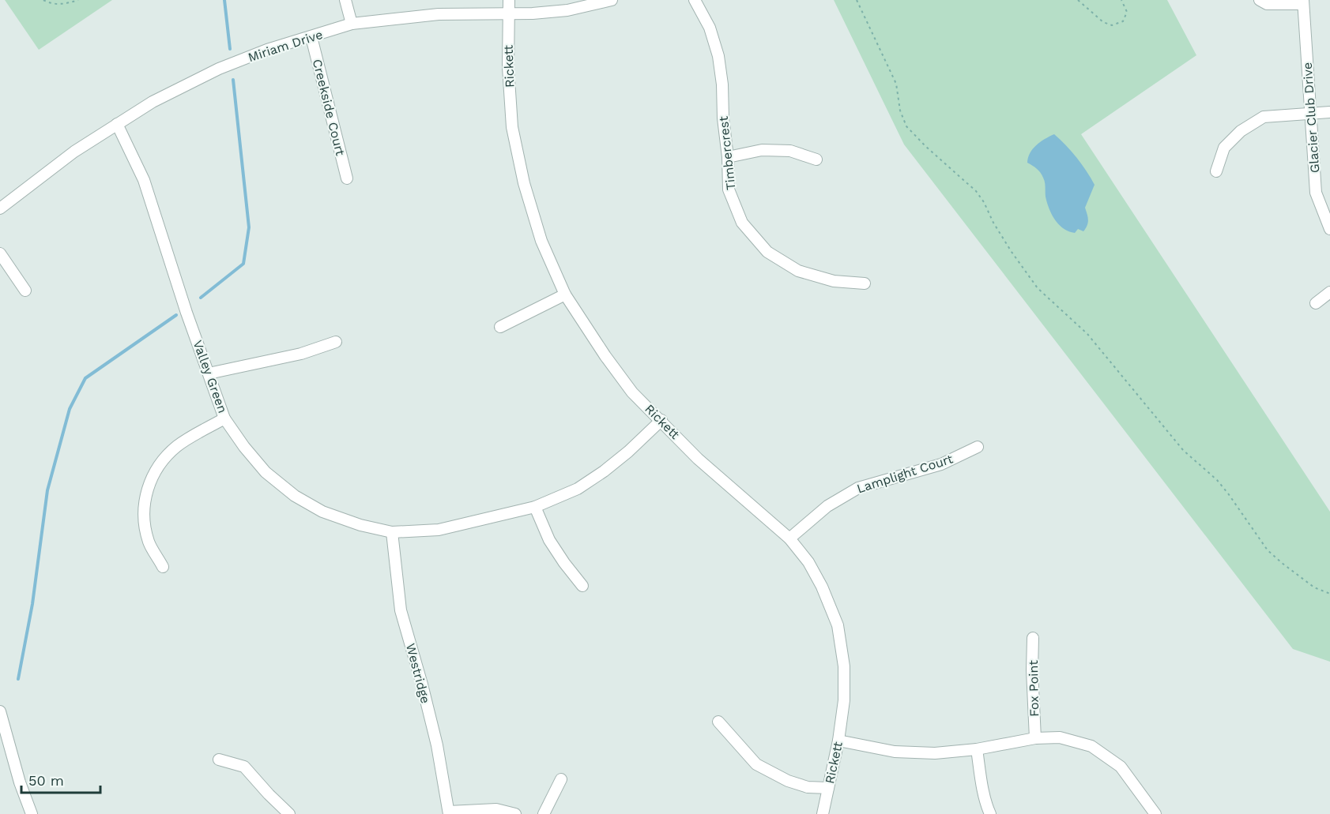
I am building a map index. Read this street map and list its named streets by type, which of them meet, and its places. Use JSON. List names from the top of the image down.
{
  "streets": {
    "street": [
      "Miriam Drive",
      "Rickett",
      "Creekside Court",
      "Glacier Club Drive",
      "Timbercrest",
      "Valley Green",
      "Lamplight Court",
      "Westridge",
      "Fox Point"
    ]
  },
  "crossings": [
    ["Miriam Drive", "Rickett"],
    ["Miriam Drive", "Creekside Court"],
    ["Miriam Drive", "Valley Green"],
    ["Rickett", "Valley Green"],
    ["Rickett", "Lamplight Court"],
    ["Valley Green", "Westridge"]
  ],
  "scale_bar": "50 m"
}
